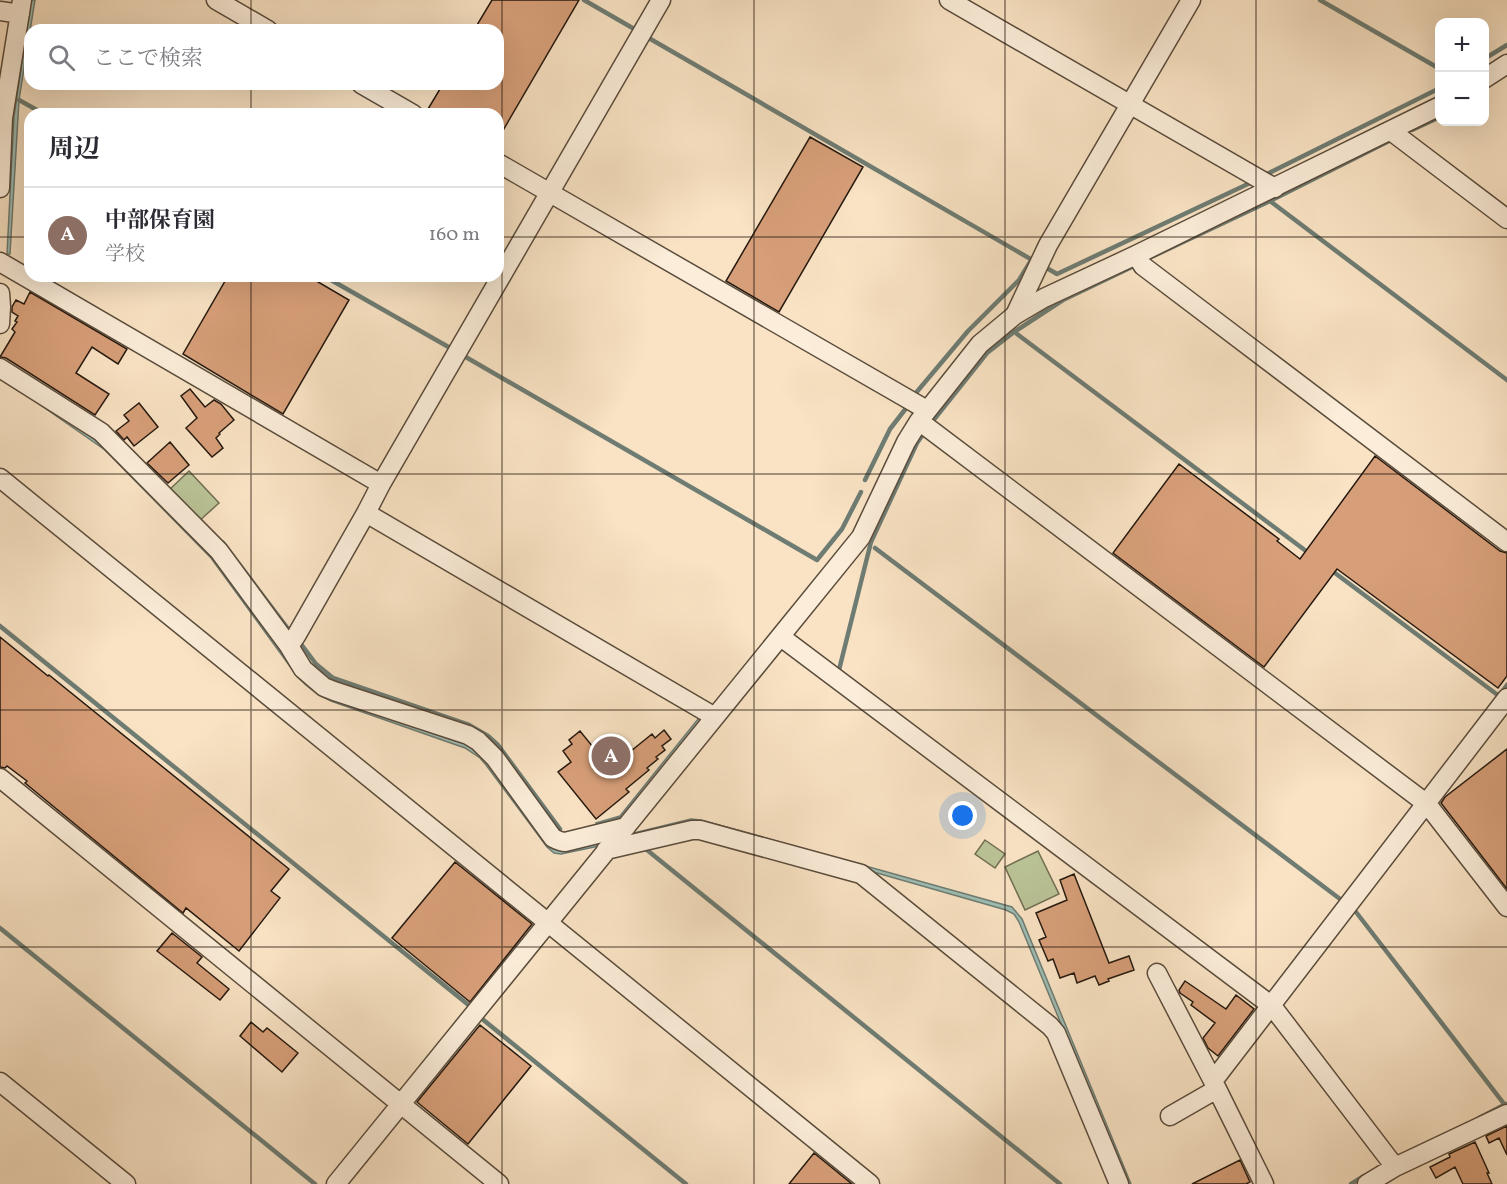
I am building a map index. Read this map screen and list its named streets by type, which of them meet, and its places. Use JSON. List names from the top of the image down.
{
  "page": {
    "map_buttons": ["+", "−"],
    "search": "ここで検索",
    "heading": "周辺",
    "list": [
      {
        "mark": "A",
        "name": "中部保育園",
        "note": "学校",
        "value": "160 m"
      }
    ],
    "pins": "A"
  }
}
